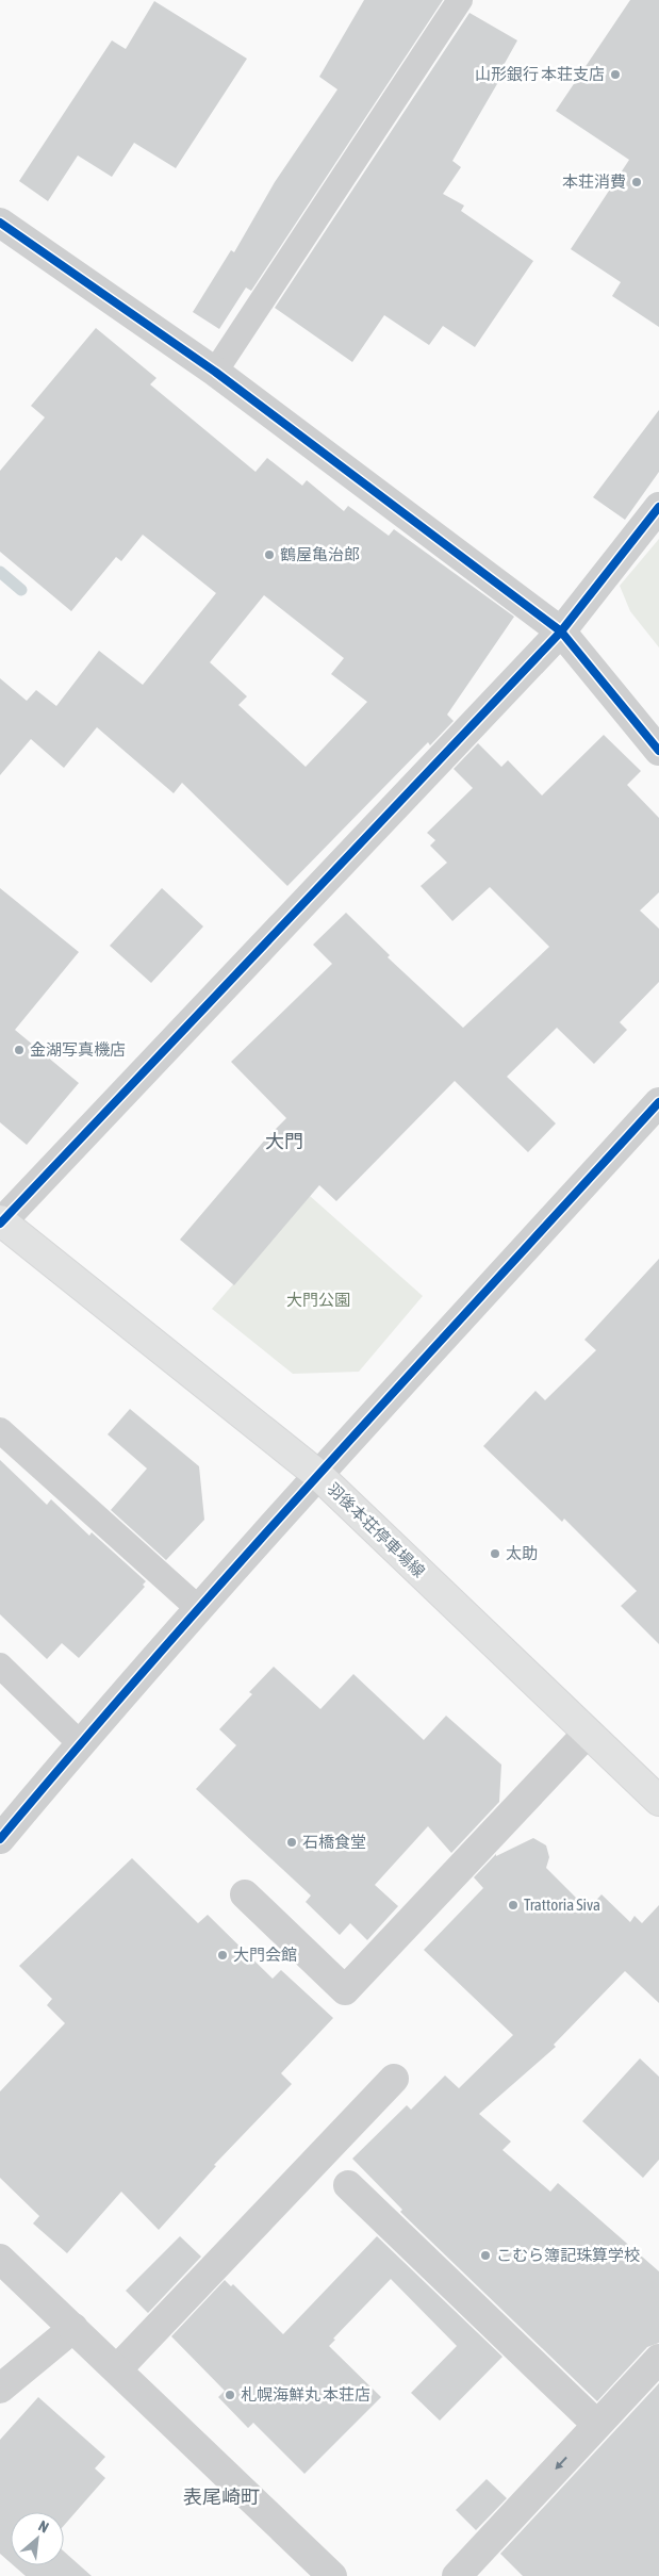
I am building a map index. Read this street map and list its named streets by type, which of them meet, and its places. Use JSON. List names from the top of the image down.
{
  "streets": {
    "main road": ["羽後本荘停車場線"]
  },
  "districts": ["大門", "表尾崎町"],
  "parks": ["大門公園"],
  "places": [
    "山形銀行 本荘支店",
    "本荘消費",
    "鶴屋亀治郎",
    "金湖写真機店",
    "太助",
    "石橋食堂",
    "Trattoria Siva",
    "大門会館",
    "こむら簿記珠算学校",
    "札幌海鮮丸 本荘店"
  ],
  "north": "top right"
}
